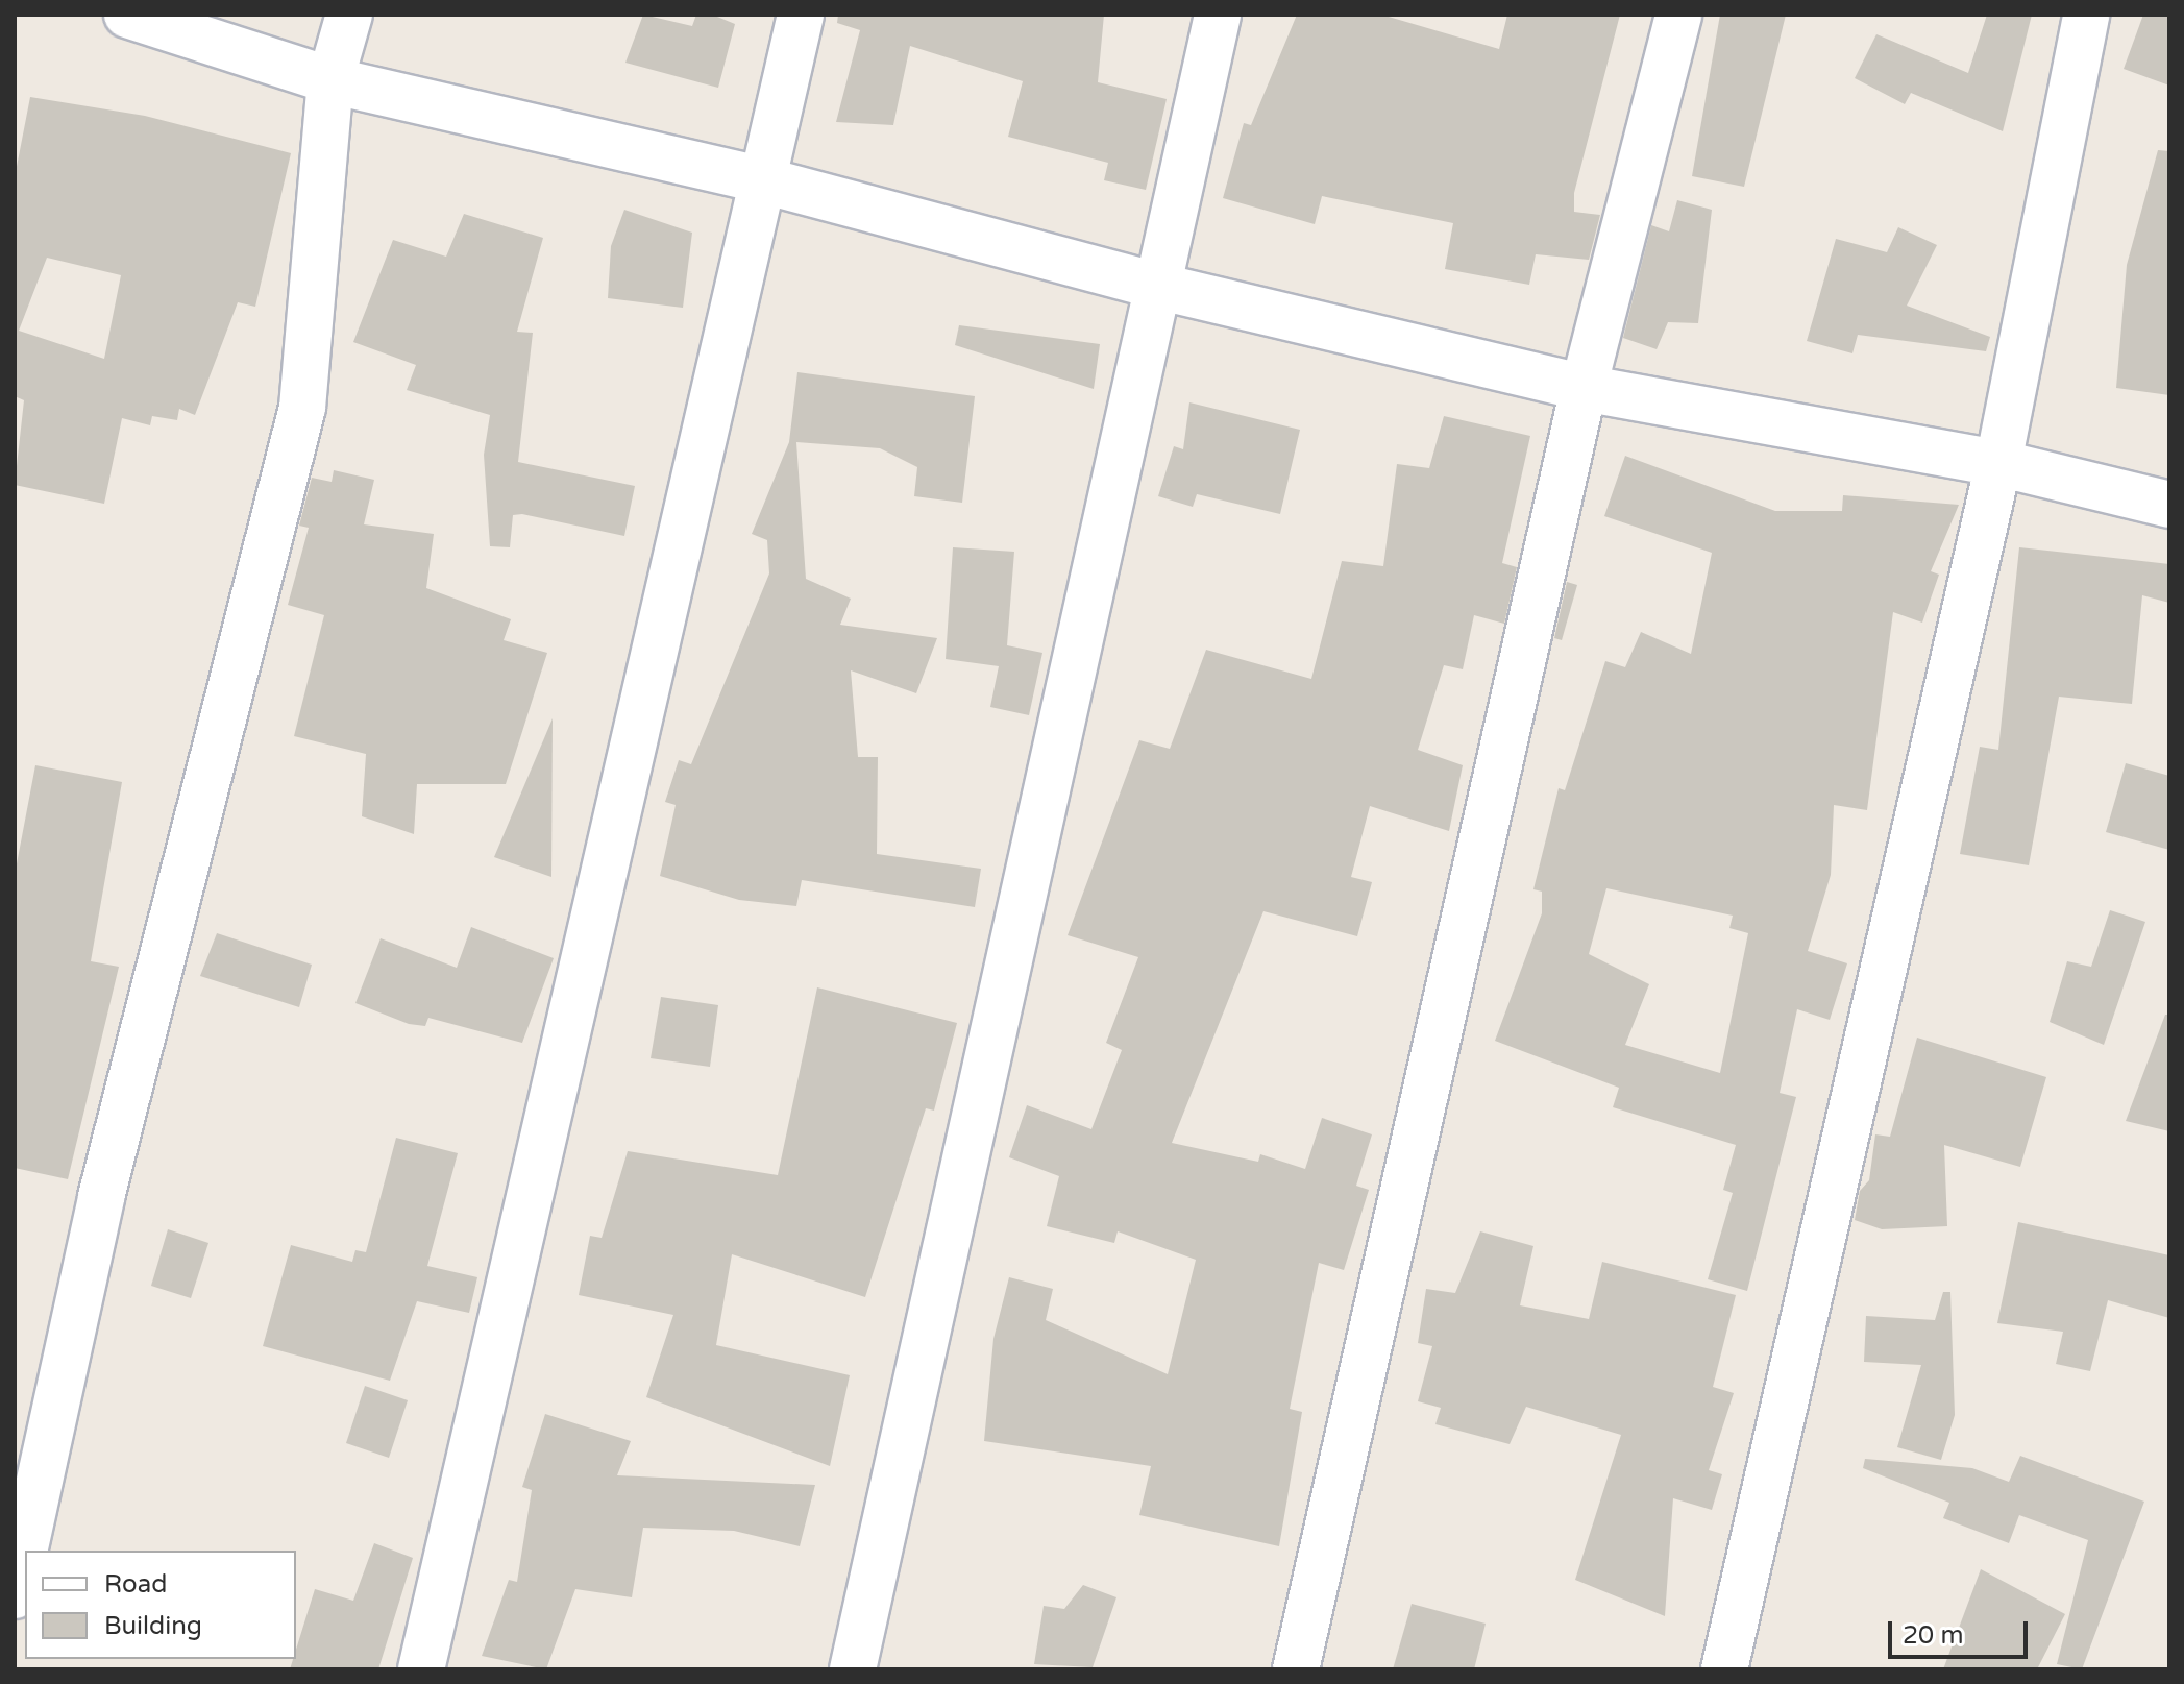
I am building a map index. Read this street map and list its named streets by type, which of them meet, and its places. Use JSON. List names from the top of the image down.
{
  "legend": ["Road", "Building"],
  "scale_bar": "20 m"
}
